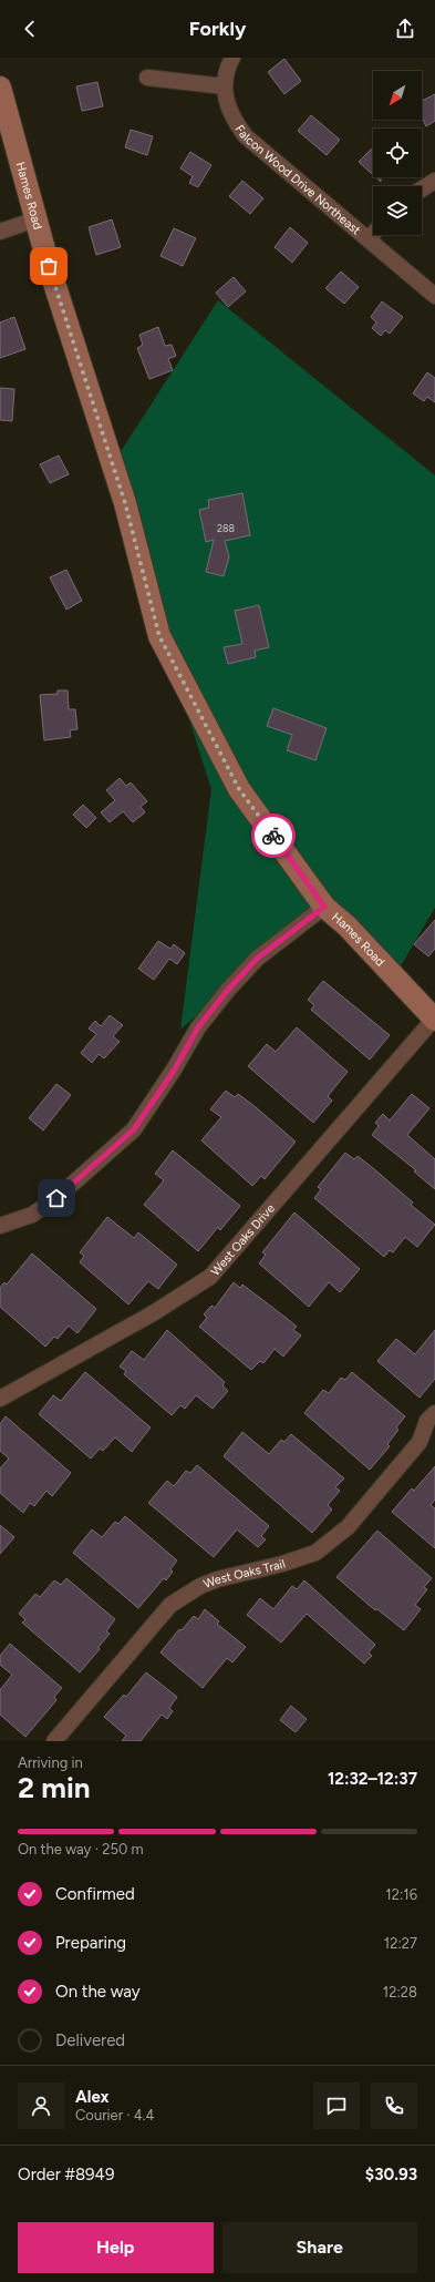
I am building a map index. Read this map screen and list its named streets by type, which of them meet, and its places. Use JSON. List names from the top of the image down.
{
  "streets": {
    "street": [
      "Falcon Wood Drive Northeast",
      "Hames Road",
      "West Oaks Drive",
      "West Oaks Trail"
    ]
  },
  "crossings": [
    ["Hames Road", "West Oaks Drive"]
  ],
  "house_numbers": ["288"],
  "north": "bottom left",
  "page": {
    "header": "Forkly",
    "heading": ["2 min", "Arriving in", "12:32–12:37"],
    "panel": [
      "Alex",
      "Courier · 4.4",
      "Order #8949",
      "$30.93"
    ],
    "bar": "On the way · 250 m",
    "list": [
      ["Confirmed", "12:16"],
      ["Preparing", "12:27"],
      ["On the way", "12:28"],
      "Delivered"
    ],
    "buttons": ["Help", "Share"]
  }
}
